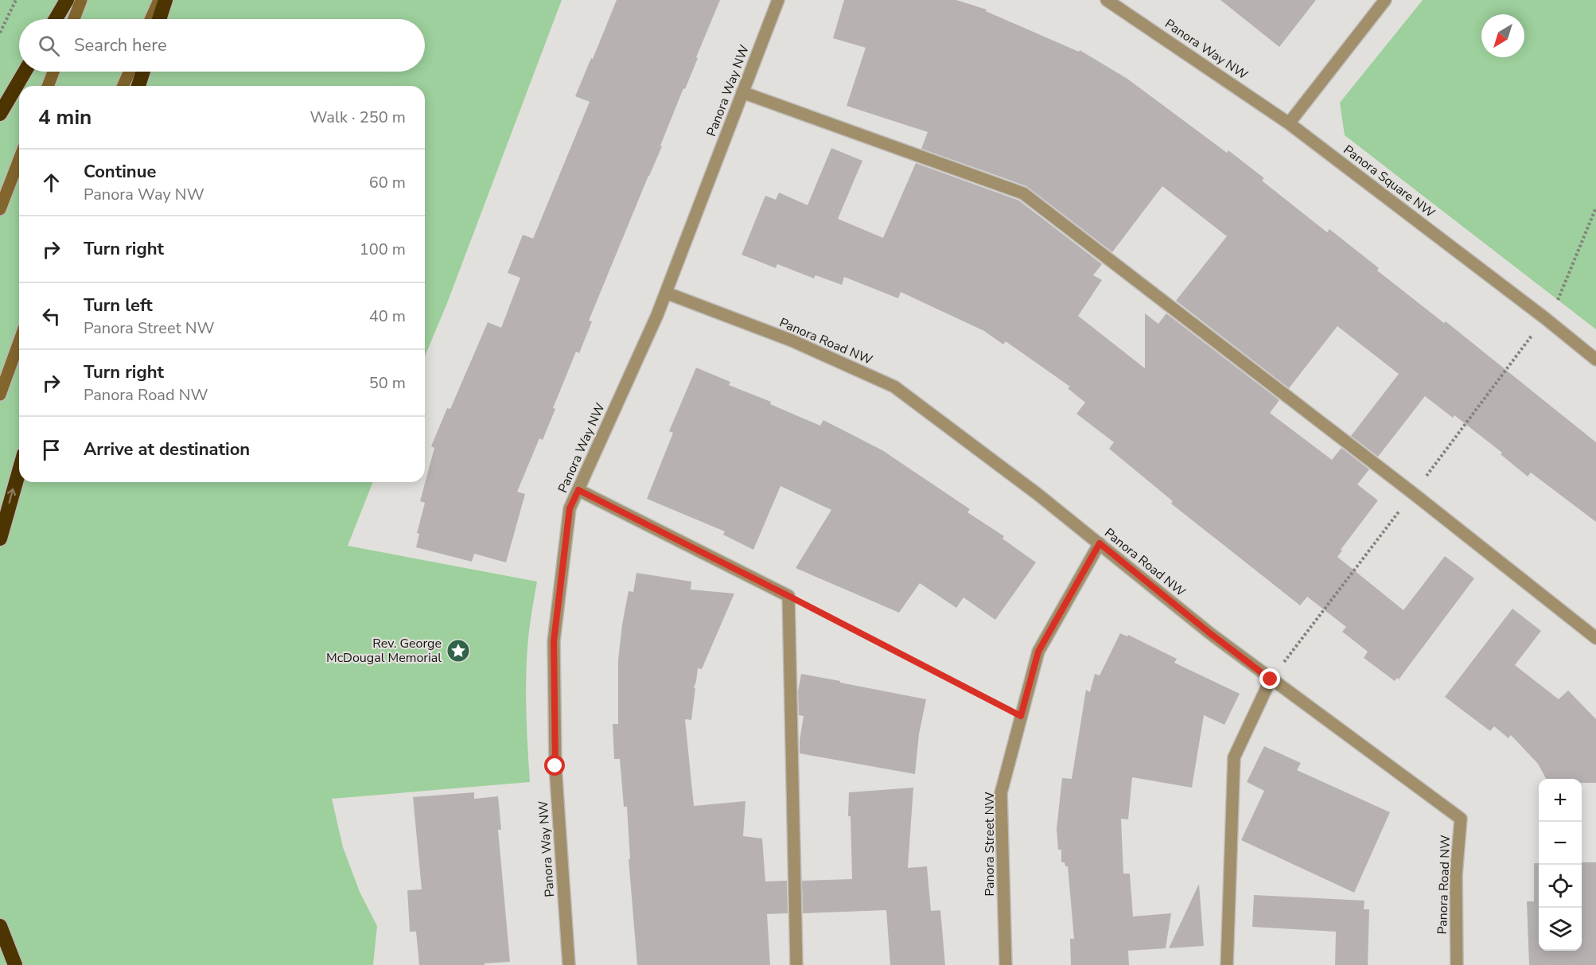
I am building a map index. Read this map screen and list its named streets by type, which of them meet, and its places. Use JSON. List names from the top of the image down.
{
  "streets": {
    "street": [
      "Panora Way NW",
      "Panora Square NW",
      "Panora Road NW",
      "Panora Street NW"
    ]
  },
  "crossings": [
    ["Panora Way NW", "Panora Square NW"],
    ["Panora Way NW", "Panora Road NW"],
    ["Panora Road NW", "Panora Street NW"]
  ],
  "places": {
    "place": ["Rev. George McDougal Memorial"]
  },
  "north": "bottom left",
  "page": {
    "search": "Search here",
    "heading": ["4 min", "Walk · 250 m"],
    "list": [
      ["Continue", "Panora Way NW", "60 m"],
      ["Turn right", "100 m"],
      ["Turn left", "Panora Street NW", "40 m"],
      ["Turn right", "Panora Road NW", "50 m"],
      "Arrive at destination"
    ],
    "map_buttons": ["+", "−"]
  }
}
